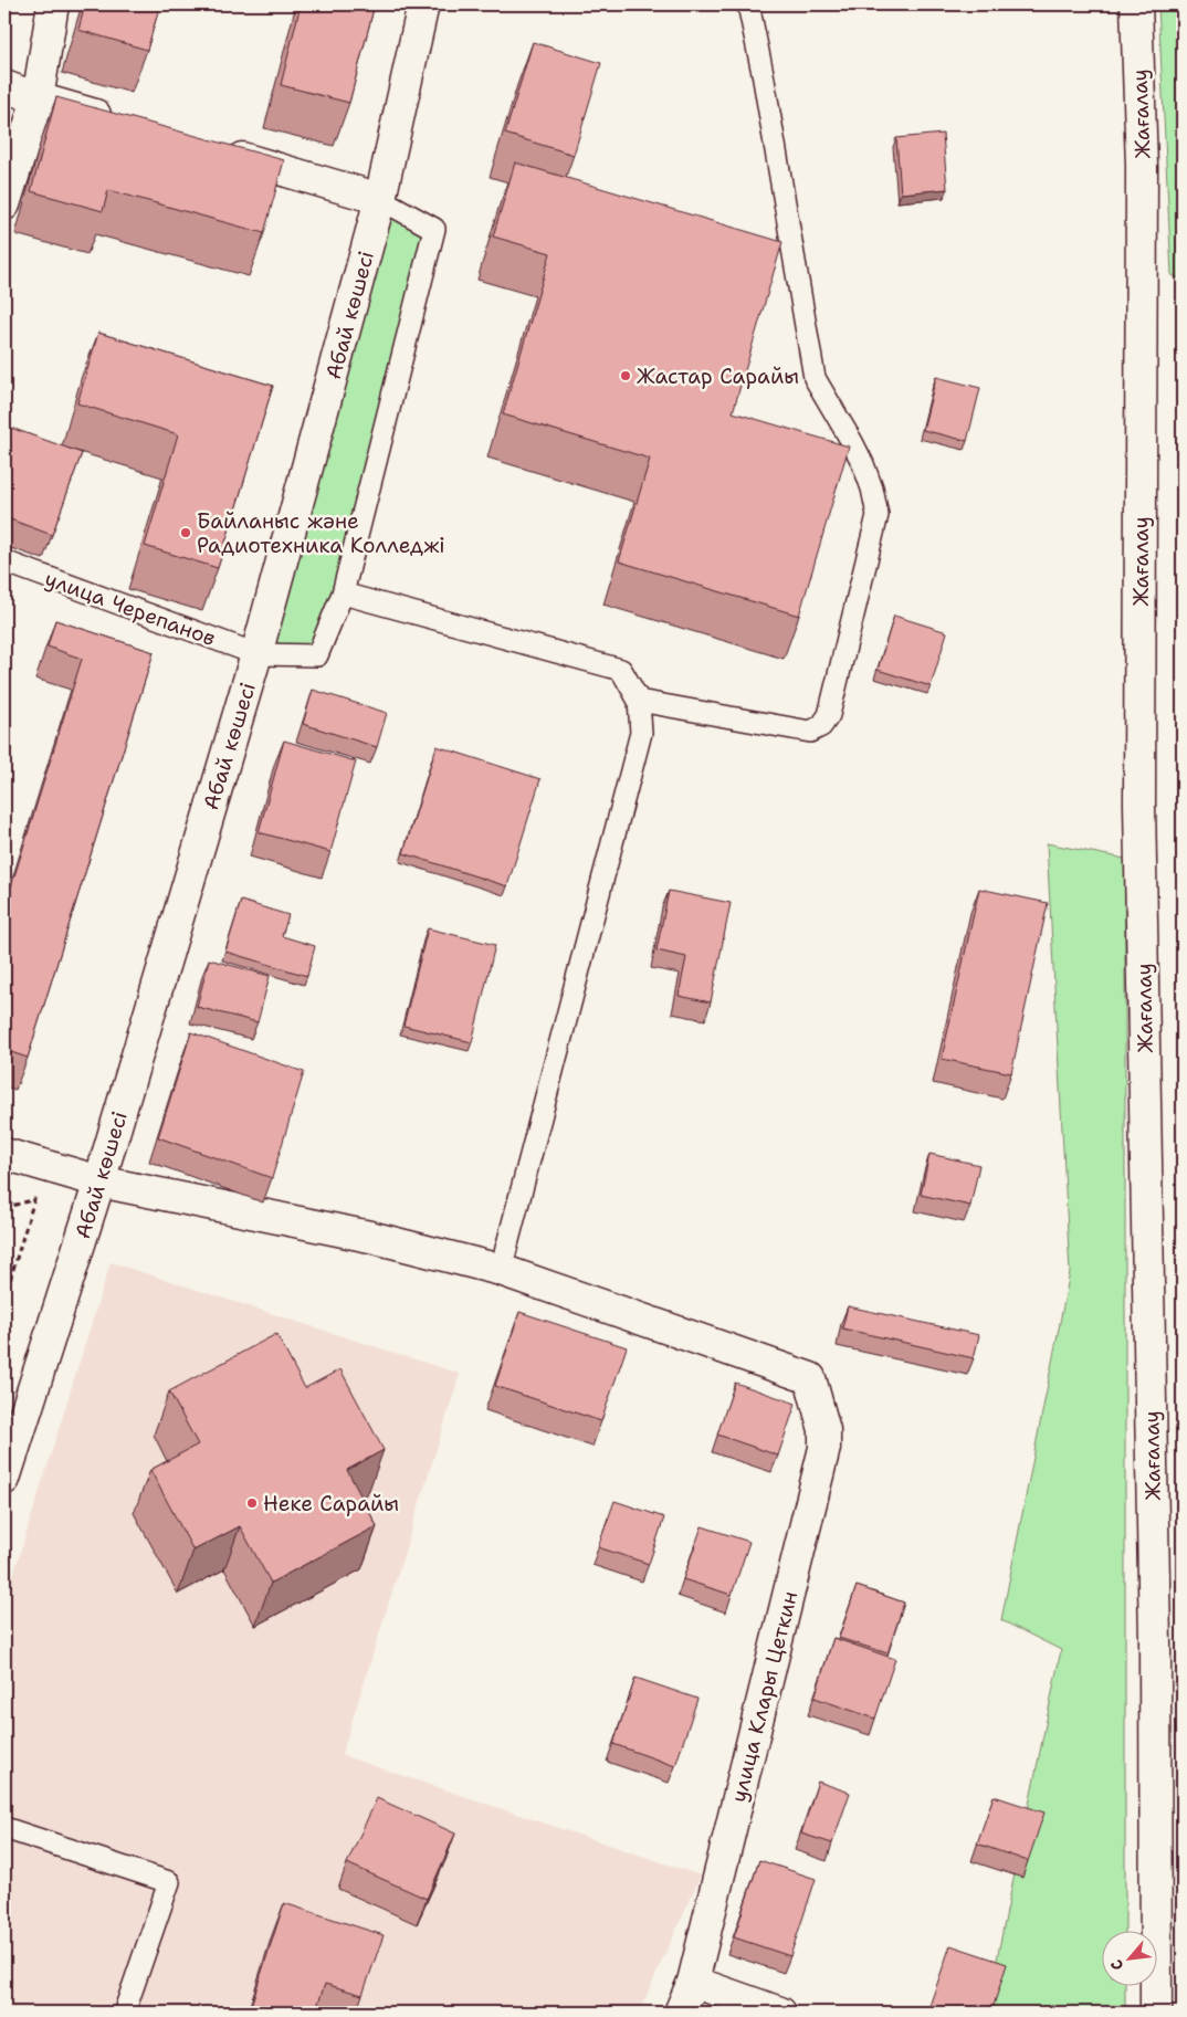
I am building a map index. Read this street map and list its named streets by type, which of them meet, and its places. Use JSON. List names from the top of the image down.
{
  "streets": {
    "street": ["Жағалау", "Абай көшесі", "улица Клары Цеткин"],
    "lane": ["улица Черепанов"]
  },
  "crossings": [
    ["Абай көшесі", "улица Черепанов"]
  ],
  "places": ["Жастар Сарайы", "Байланыс және Радиотехника Колледжі", "Неке Сарайы"],
  "north": "bottom left"
}
